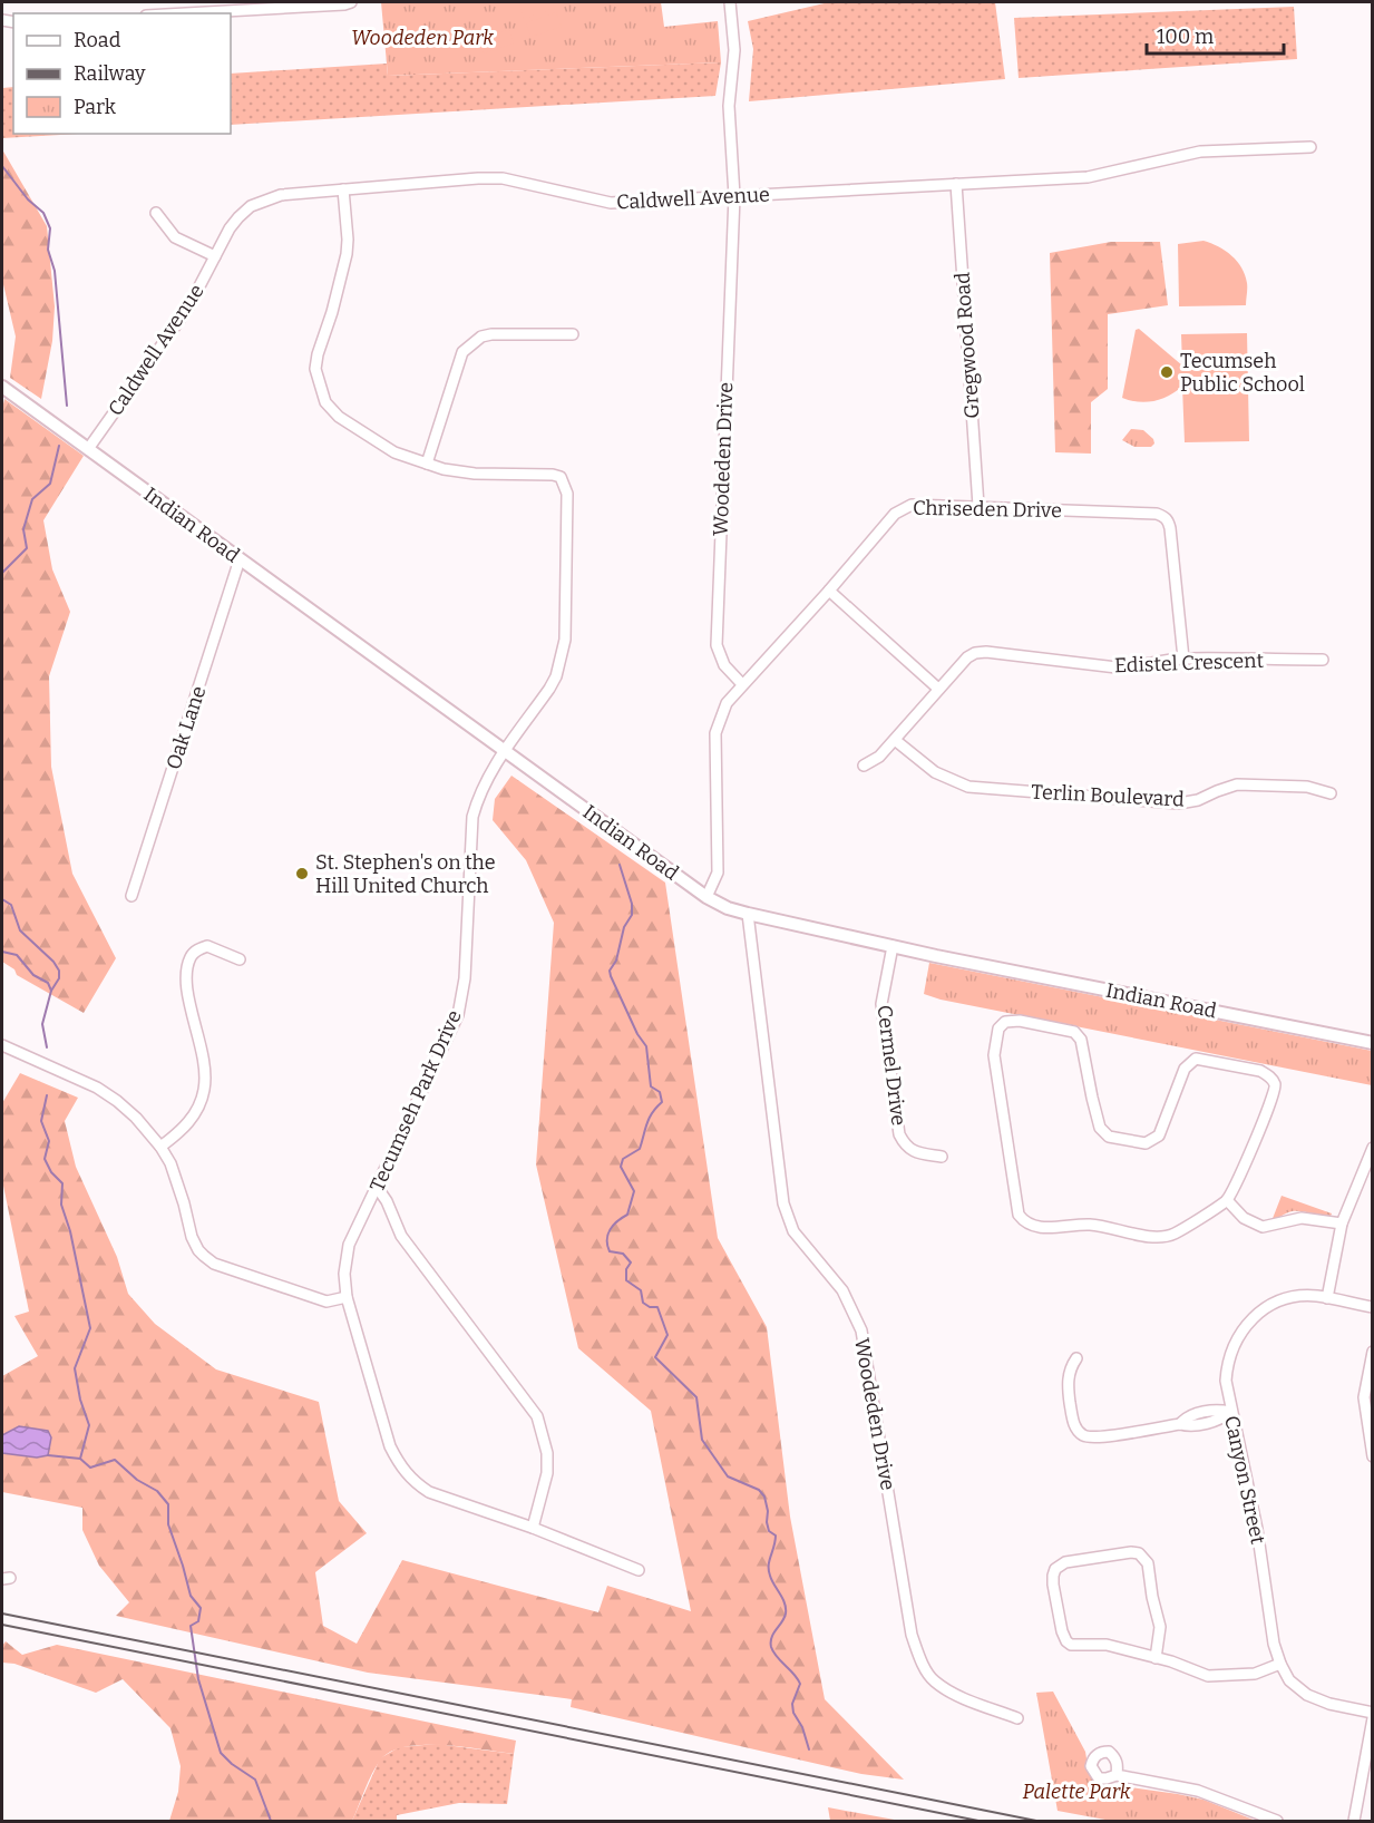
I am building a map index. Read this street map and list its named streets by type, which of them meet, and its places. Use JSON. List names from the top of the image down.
{
  "streets": {
    "street": [
      "Caldwell Avenue",
      "Gregwood Road",
      "Woodeden Drive",
      "Chriseden Drive",
      "Indian Road",
      "Edistel Crescent",
      "Oak Lane",
      "Terlin Boulevard",
      "Cermel Drive",
      "Tecumseh Park Drive",
      "Canyon Street"
    ]
  },
  "crossings": [
    ["Caldwell Avenue", "Gregwood Road"],
    ["Caldwell Avenue", "Woodeden Drive"],
    ["Caldwell Avenue", "Indian Road"],
    ["Caldwell Avenue", "Tecumseh Park Drive"],
    ["Gregwood Road", "Chriseden Drive"],
    ["Woodeden Drive", "Chriseden Drive"],
    ["Woodeden Drive", "Indian Road"],
    ["Chriseden Drive", "Edistel Crescent"],
    ["Indian Road", "Oak Lane"],
    ["Indian Road", "Cermel Drive"],
    ["Indian Road", "Tecumseh Park Drive"],
    ["Edistel Crescent", "Terlin Boulevard"]
  ],
  "parks": ["Woodeden Park", "Palette Park"],
  "places": ["Tecumseh Public School", "St. Stephen's on the Hill United Church"],
  "legend": ["Road", "Railway", "Park"],
  "scale_bar": "100 m"
}
